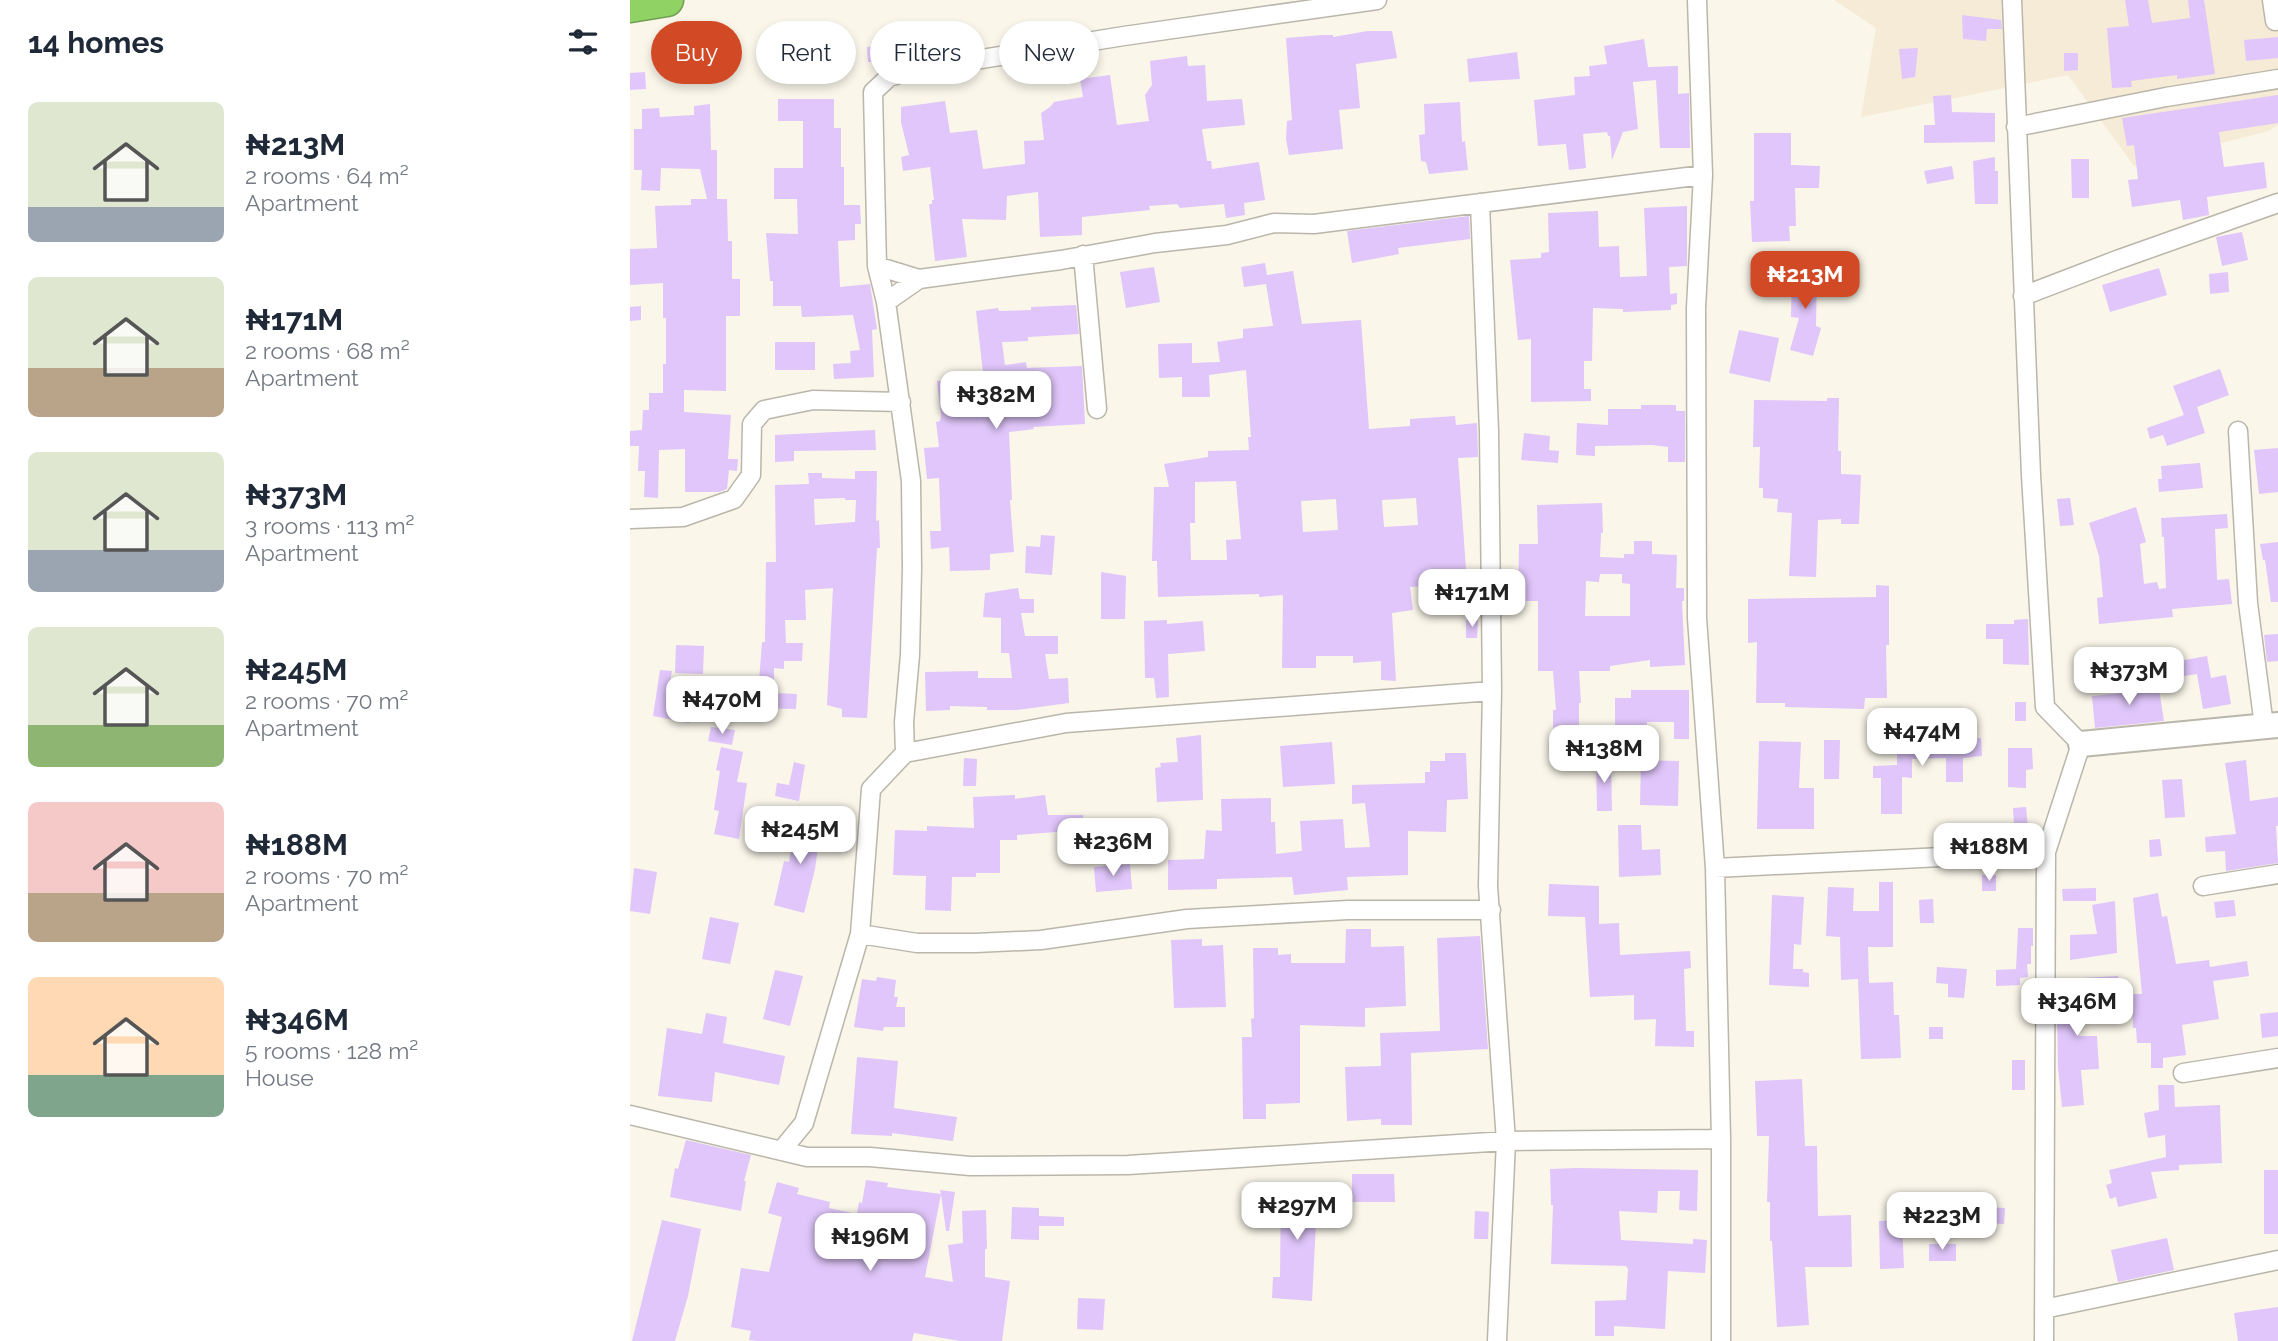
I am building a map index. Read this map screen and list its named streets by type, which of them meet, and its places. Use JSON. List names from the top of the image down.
{
  "page": {
    "heading": "14 homes",
    "chip": [
      "Buy",
      "Rent",
      "Filters",
      "New"
    ],
    "list": [
      {
        "name": "₦213M",
        "note": "2 rooms · 64 m² · Apartment"
      },
      {
        "name": "₦171M",
        "note": "2 rooms · 68 m² · Apartment"
      },
      {
        "name": "₦373M",
        "note": "3 rooms · 113 m² · Apartment"
      },
      {
        "name": "₦245M",
        "note": "2 rooms · 70 m² · Apartment"
      },
      {
        "name": "₦188M",
        "note": "2 rooms · 70 m² · Apartment"
      },
      {
        "name": "₦346M",
        "note": "5 rooms · 128 m² · House"
      }
    ],
    "price": [
      "₦213M",
      "₦382M",
      "₦171M",
      "₦373M",
      "₦470M",
      "₦474M",
      "₦138M",
      "₦245M",
      "₦236M",
      "₦188M",
      "₦346M",
      "₦297M",
      "₦223M",
      "₦196M"
    ]
  }
}
